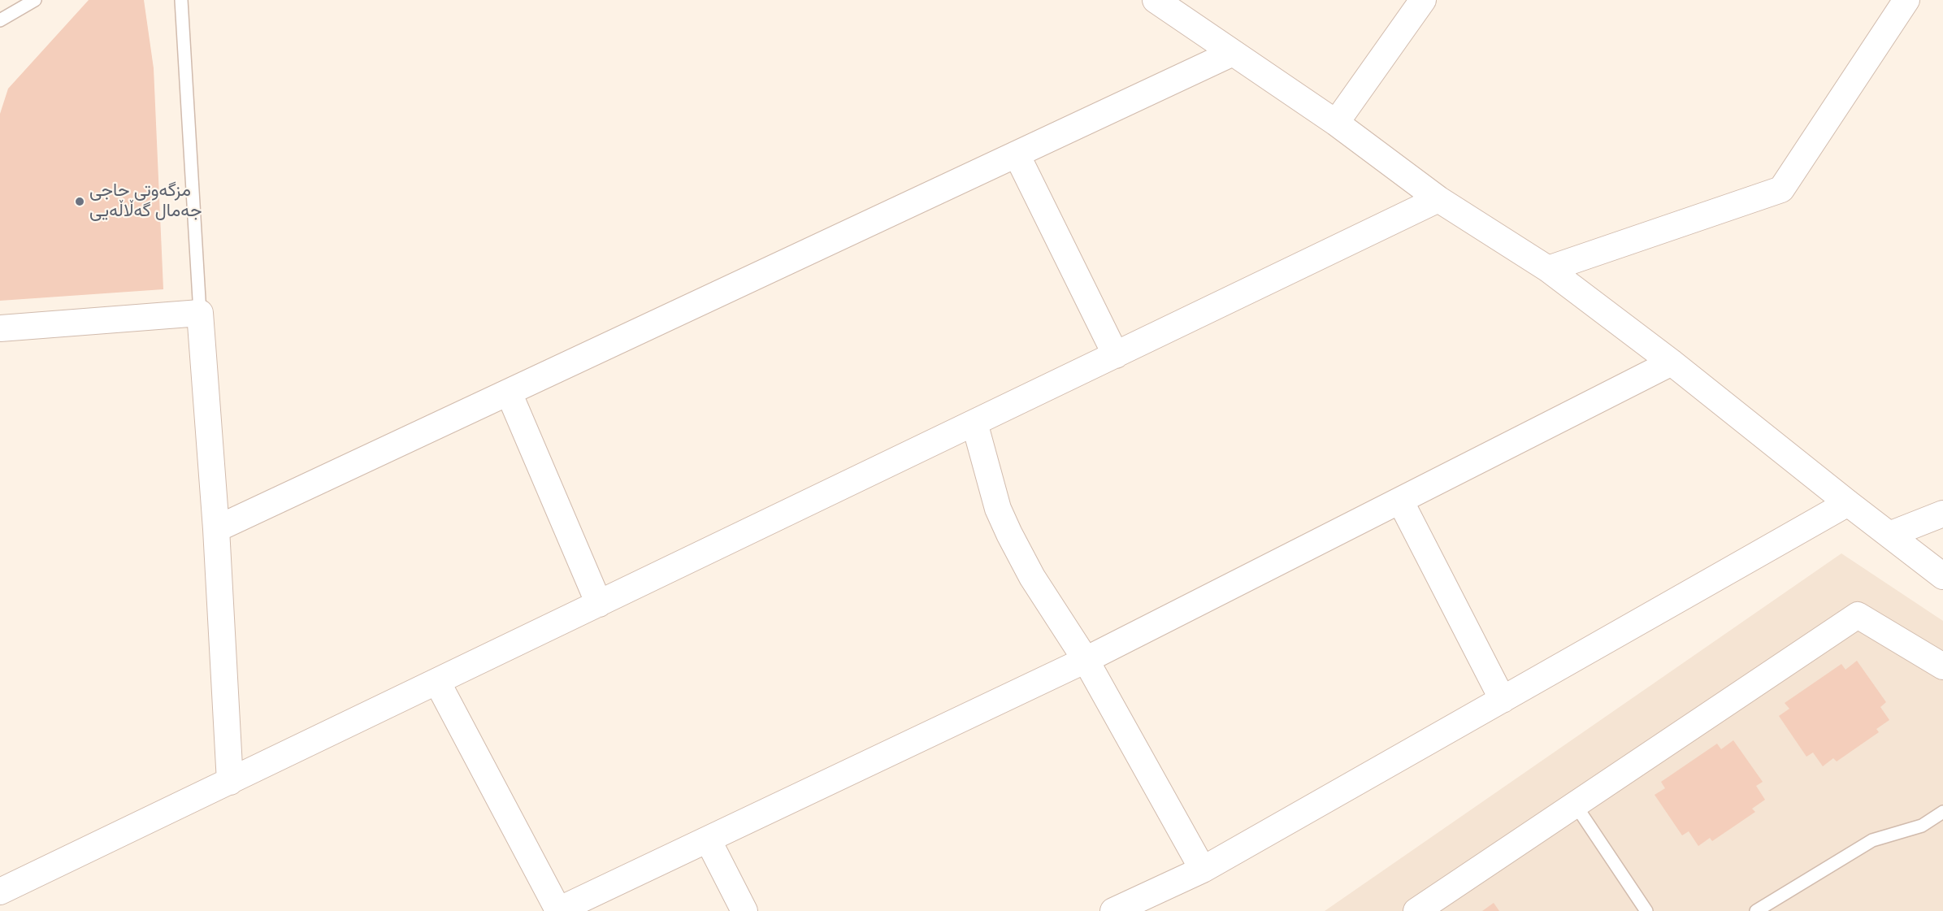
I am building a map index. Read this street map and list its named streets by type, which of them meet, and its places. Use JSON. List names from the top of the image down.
{
  "places": ["مزگەوتی حاجی جەمال گەڵاڵەیی"]
}
